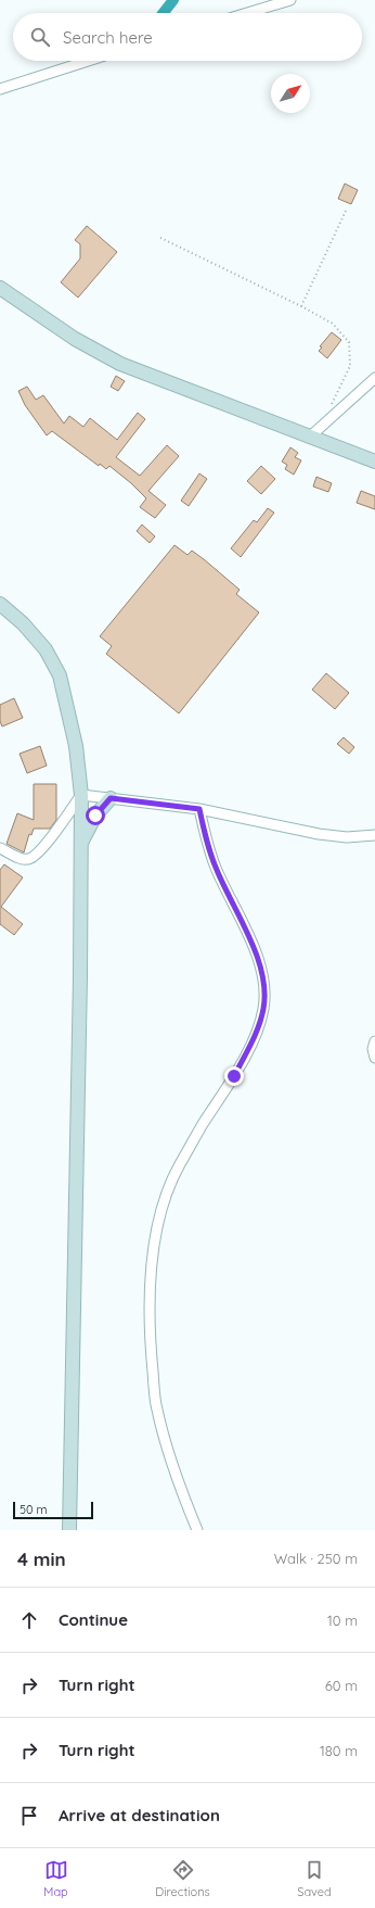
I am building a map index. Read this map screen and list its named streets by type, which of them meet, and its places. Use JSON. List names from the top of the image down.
{
  "scale_bar": "50 m",
  "north": "top right",
  "page": {
    "search": "Search here",
    "scale": "50 m",
    "heading": ["4 min", "Walk · 250 m"],
    "list": [
      ["Continue", "10 m"],
      ["Turn right", "60 m"],
      ["Turn right", "180 m"],
      "Arrive at destination"
    ],
    "nav": ["Map", "Directions", "Saved"]
  }
}
